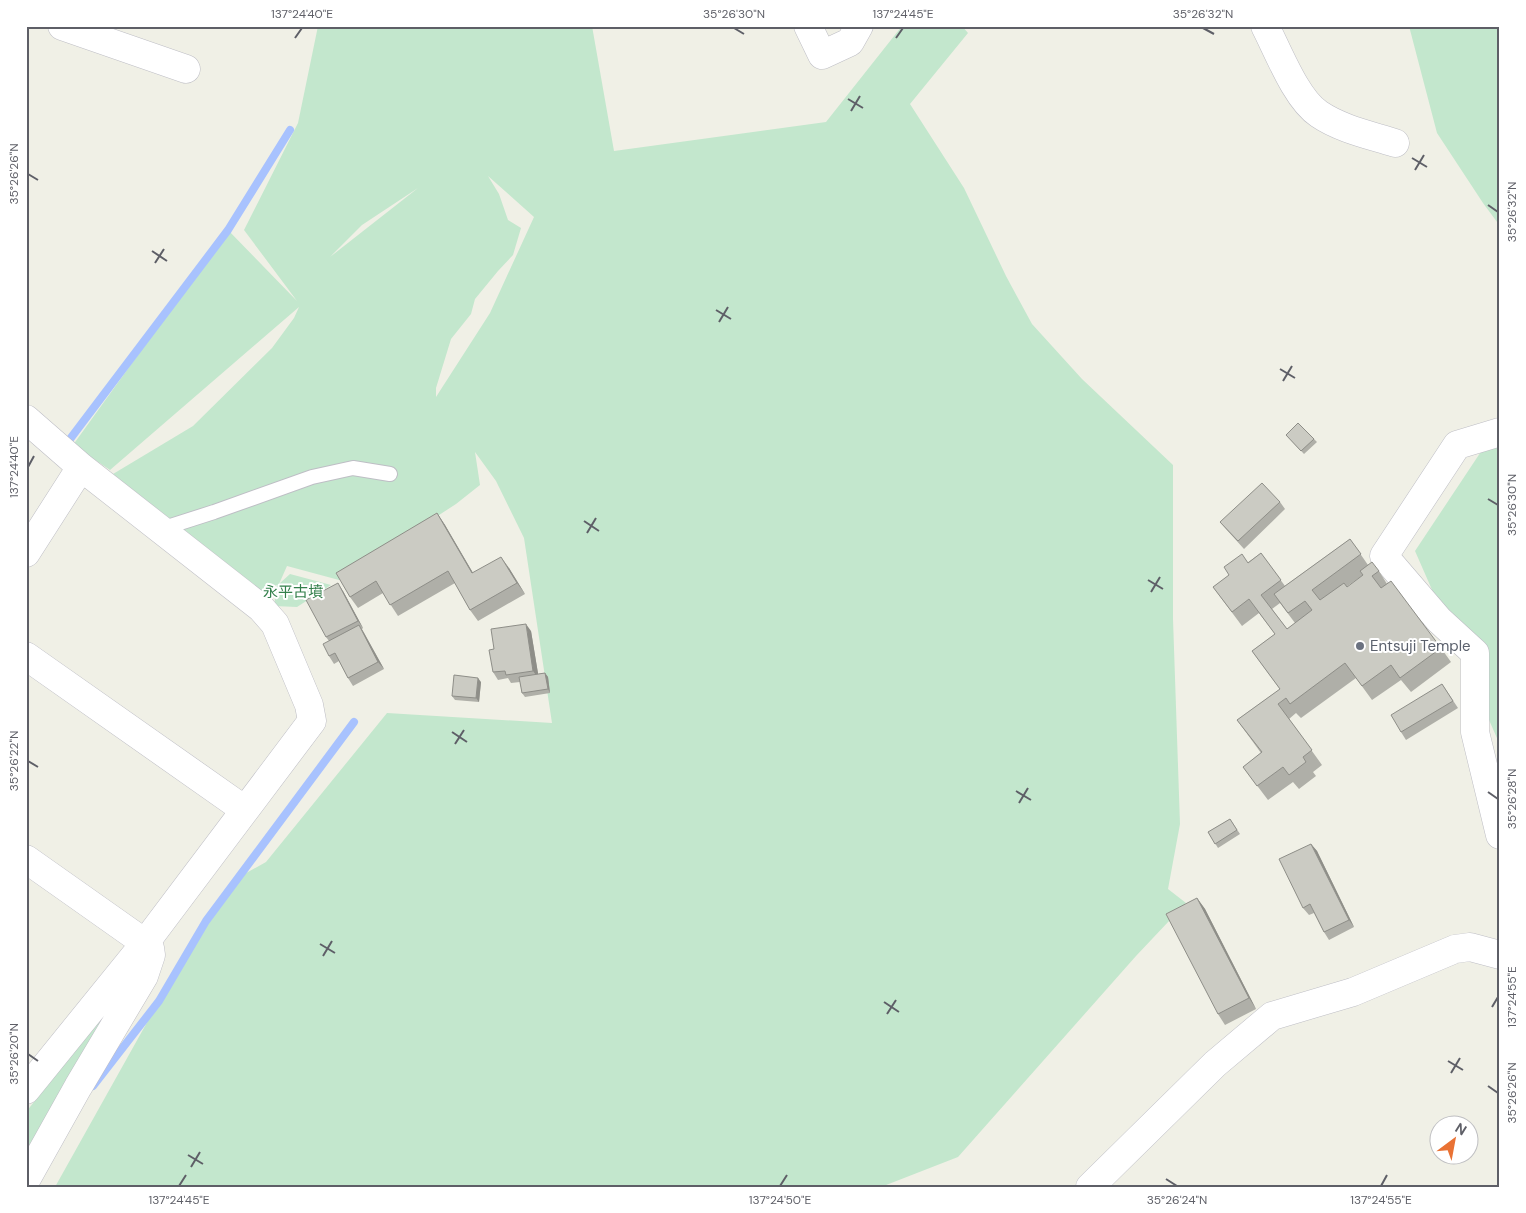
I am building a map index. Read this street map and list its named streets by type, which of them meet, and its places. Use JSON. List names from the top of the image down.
{
  "parks": ["永平古墳"],
  "places": ["Entsuji Temple"],
  "north": "top right",
  "coordinates": [
    "137°24'40\"E",
    "35°26'30\"N",
    "137°24'45\"E",
    "35°26'32\"N",
    "35°26'26\"N",
    "35°26'22\"N",
    "35°26'28\"N",
    "137°24'55\"E",
    "35°26'20\"N",
    "137°24'50\"E",
    "35°26'24\"N"
  ]
}
